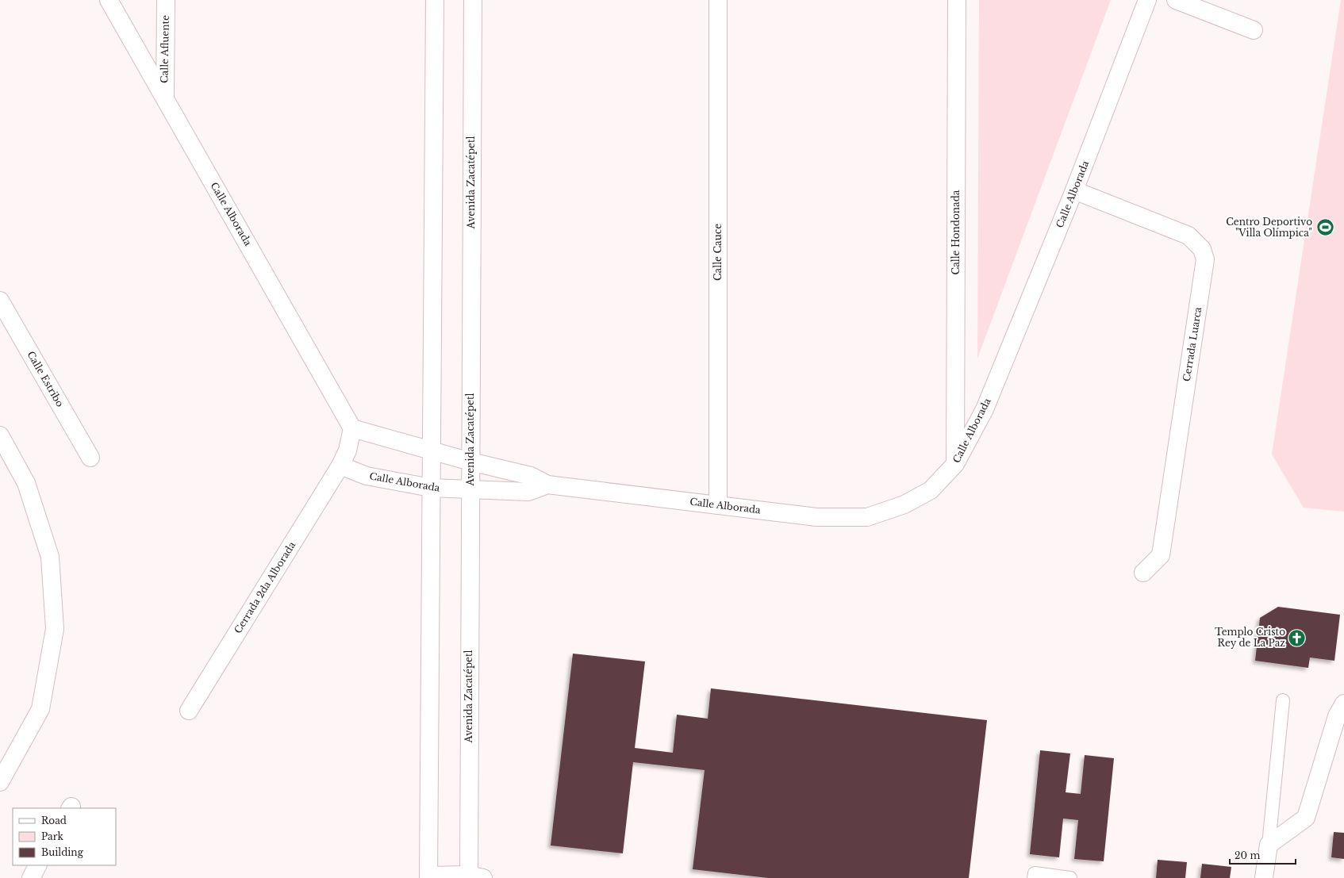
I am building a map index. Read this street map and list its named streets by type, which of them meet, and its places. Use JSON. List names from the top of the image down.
{
  "streets": {
    "street": [
      "Calle Afluente",
      "Avenida Zacatépetl",
      "Calle Alborada",
      "Calle Hondonada",
      "Calle Cauce",
      "Cerrada Luarca",
      "Calle Estribo",
      "Cerrada 2da Alborada"
    ]
  },
  "crossings": [
    ["Calle Afluente", "Calle Alborada"],
    ["Avenida Zacatépetl", "Calle Alborada"],
    ["Calle Alborada", "Calle Hondonada"],
    ["Calle Alborada", "Calle Cauce"],
    ["Calle Alborada", "Cerrada Luarca"],
    ["Calle Alborada", "Cerrada 2da Alborada"]
  ],
  "places": {
    "sports": ["Centro Deportivo \"Villa Olímpica\""],
    "church": ["Templo Cristo Rey de La Paz"]
  },
  "legend": ["Road", "Park", "Building"],
  "scale_bar": "20 m"
}
